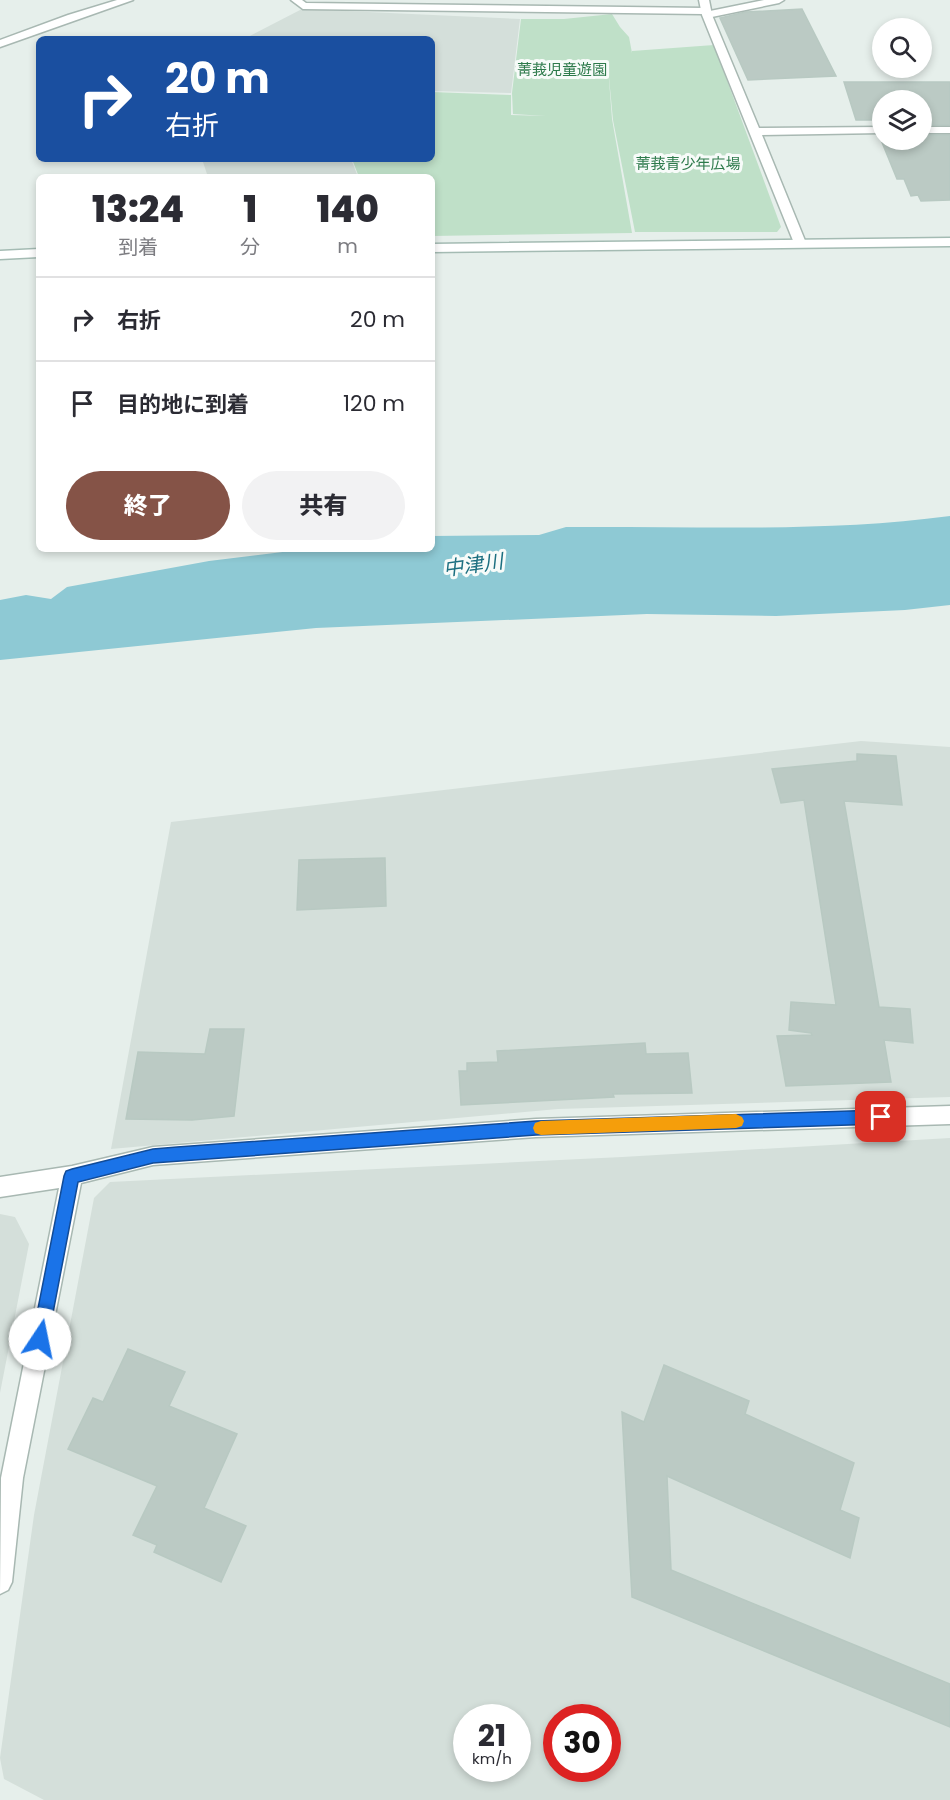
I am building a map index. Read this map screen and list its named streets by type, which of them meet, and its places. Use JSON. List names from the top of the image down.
{
  "water": ["中津川"],
  "parks": ["菁莪児童遊園", "菁莪青少年広場"],
  "page": {
    "turn": ["20 m", "右折"],
    "eta": [
      "13:24",
      "到着",
      "1",
      "分",
      "140",
      "m"
    ],
    "list": [
      {
        "name": "右折",
        "value": "20 m"
      },
      {
        "name": "目的地に到着",
        "value": "120 m"
      }
    ],
    "buttons": ["終了", "共有"],
    "speed": "21 km/h",
    "limit": "30"
  }
}
